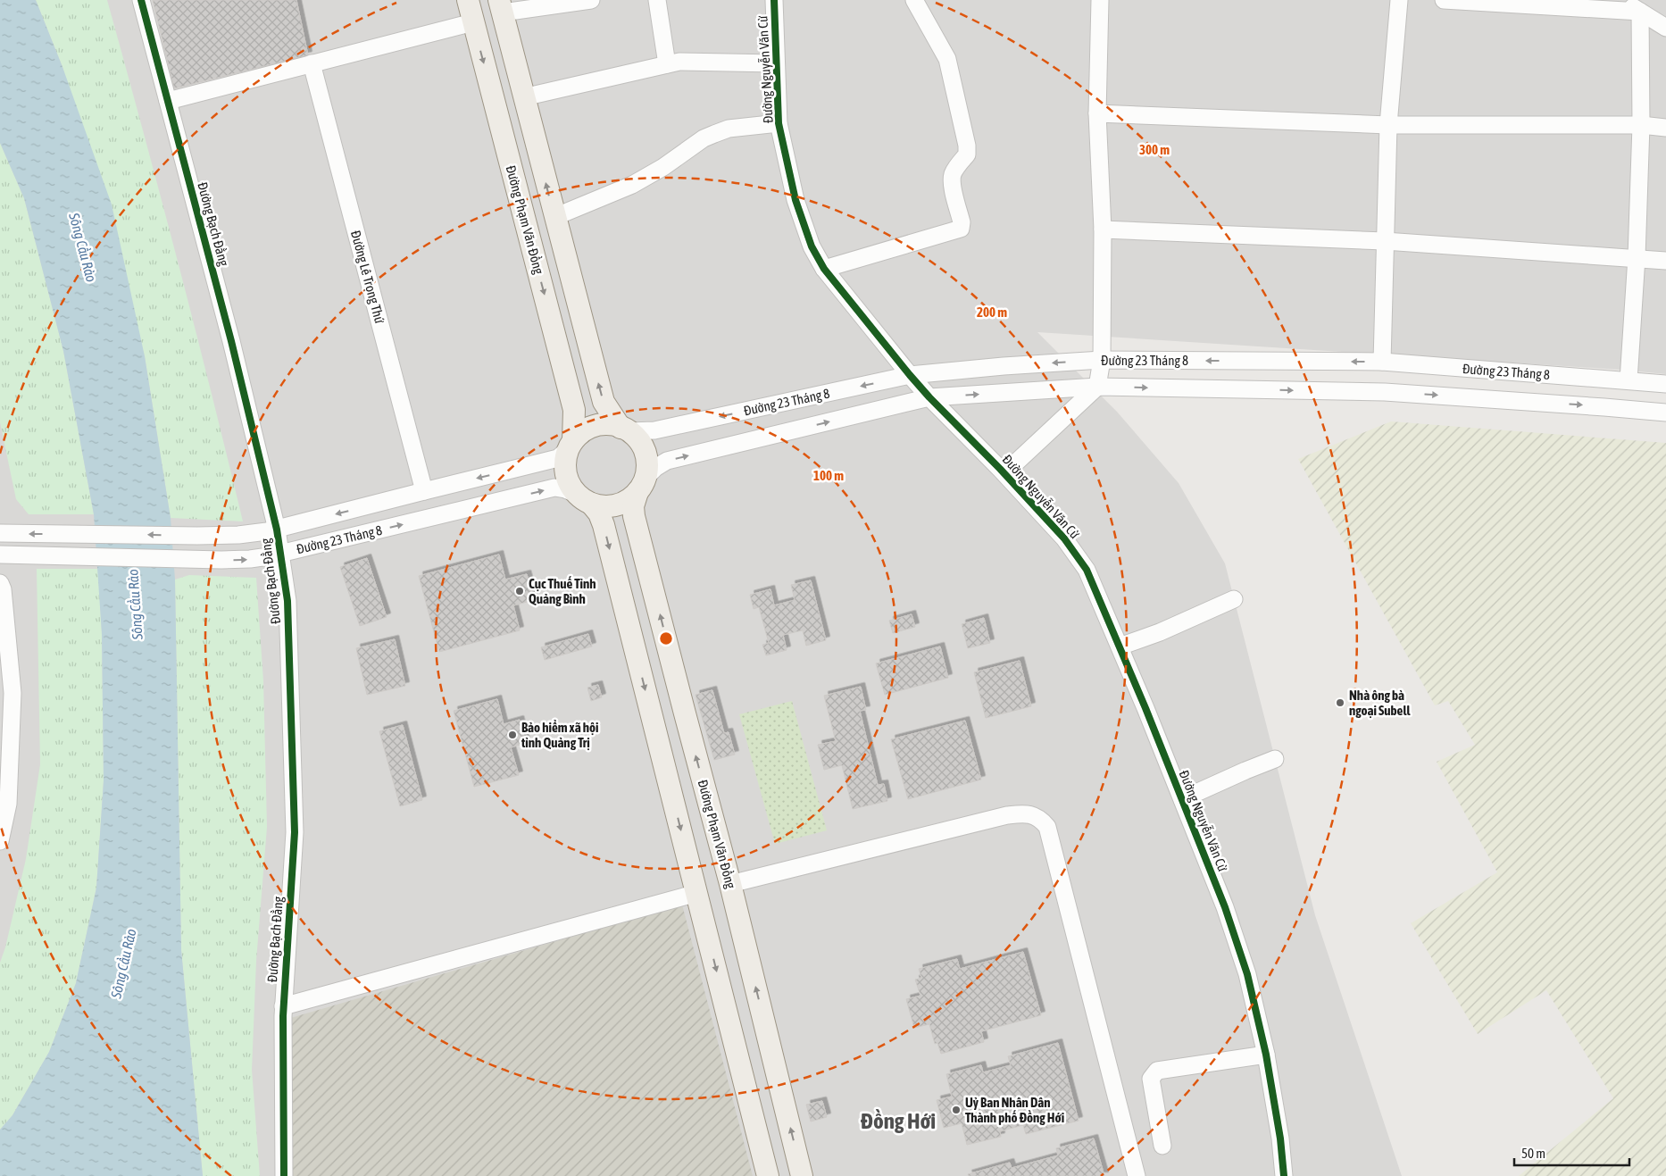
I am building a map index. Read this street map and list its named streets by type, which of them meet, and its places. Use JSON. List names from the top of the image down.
{
  "streets": {
    "main road": ["Đường Phạm Văn Đồng"],
    "street": [
      "Đường Nguyễn Văn Cừ",
      "Đường Bạch Đằng",
      "Đường Lê Trọng Thứ",
      "Đường 23 Tháng 8"
    ]
  },
  "crossings": [
    ["Đường Nguyễn Văn Cừ", "Đường 23 Tháng 8"],
    ["Đường Phạm Văn Đồng", "Đường 23 Tháng 8"],
    ["Đường Bạch Đằng", "Đường 23 Tháng 8"],
    ["Đường Lê Trọng Thứ", "Đường 23 Tháng 8"]
  ],
  "districts": ["Đồng Hới"],
  "water": ["Sông Cầu Rào"],
  "places": [
    "Cục Thuế Tỉnh Quảng Bình",
    "Nhà ông bà ngoại Subell",
    "Bảo hiểm xã hội tỉnh Quảng Trị",
    "Uỷ Ban Nhân Dân Thành phố Đồng Hới"
  ],
  "scale_bar": "50 m",
  "rings": ["300 m", "200 m", "100 m"]
}
